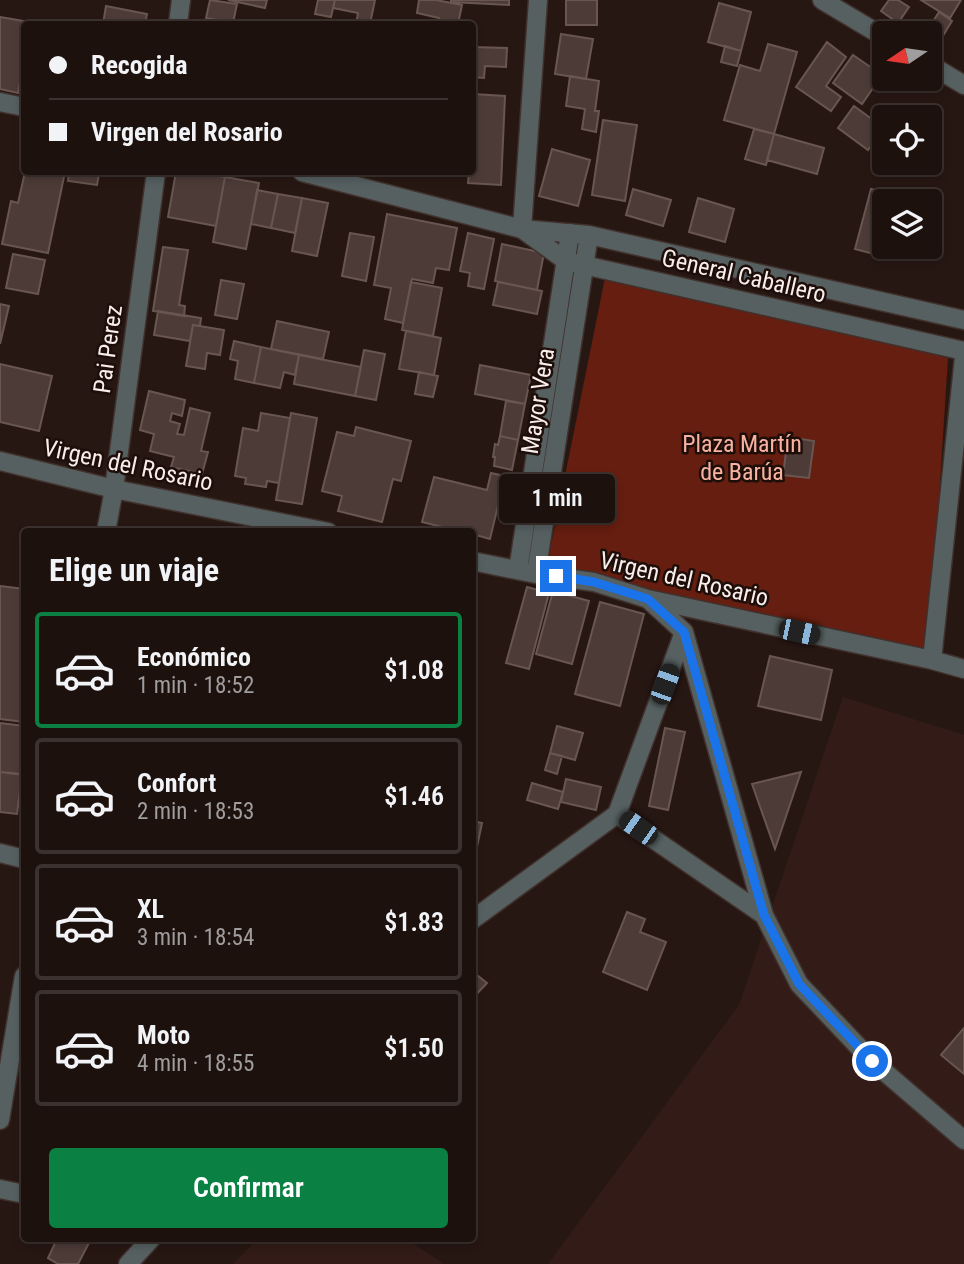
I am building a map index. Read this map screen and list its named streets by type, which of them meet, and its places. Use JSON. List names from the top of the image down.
{
  "streets": {
    "street": [
      "General Caballero",
      "Pai Perez",
      "Mayor Vera",
      "Virgen del Rosario"
    ]
  },
  "crossings": [
    ["General Caballero", "Mayor Vera"],
    ["Pai Perez", "Virgen del Rosario"],
    ["Mayor Vera", "Virgen del Rosario"]
  ],
  "parks": ["Plaza Martín de Barúa"],
  "north": "left",
  "page": {
    "banner": ["Recogida", "Virgen del Rosario"],
    "bubble": "1 min",
    "heading": "Elige un viaje",
    "list": [
      {
        "name": "Económico",
        "note": "1 min · 18:52",
        "value": "$1.08"
      },
      {
        "name": "Confort",
        "note": "2 min · 18:53",
        "value": "$1.46"
      },
      {
        "name": "XL",
        "note": "3 min · 18:54",
        "value": "$1.83"
      },
      {
        "name": "Moto",
        "note": "4 min · 18:55",
        "value": "$1.50"
      }
    ],
    "buttons": "Confirmar"
  }
}
